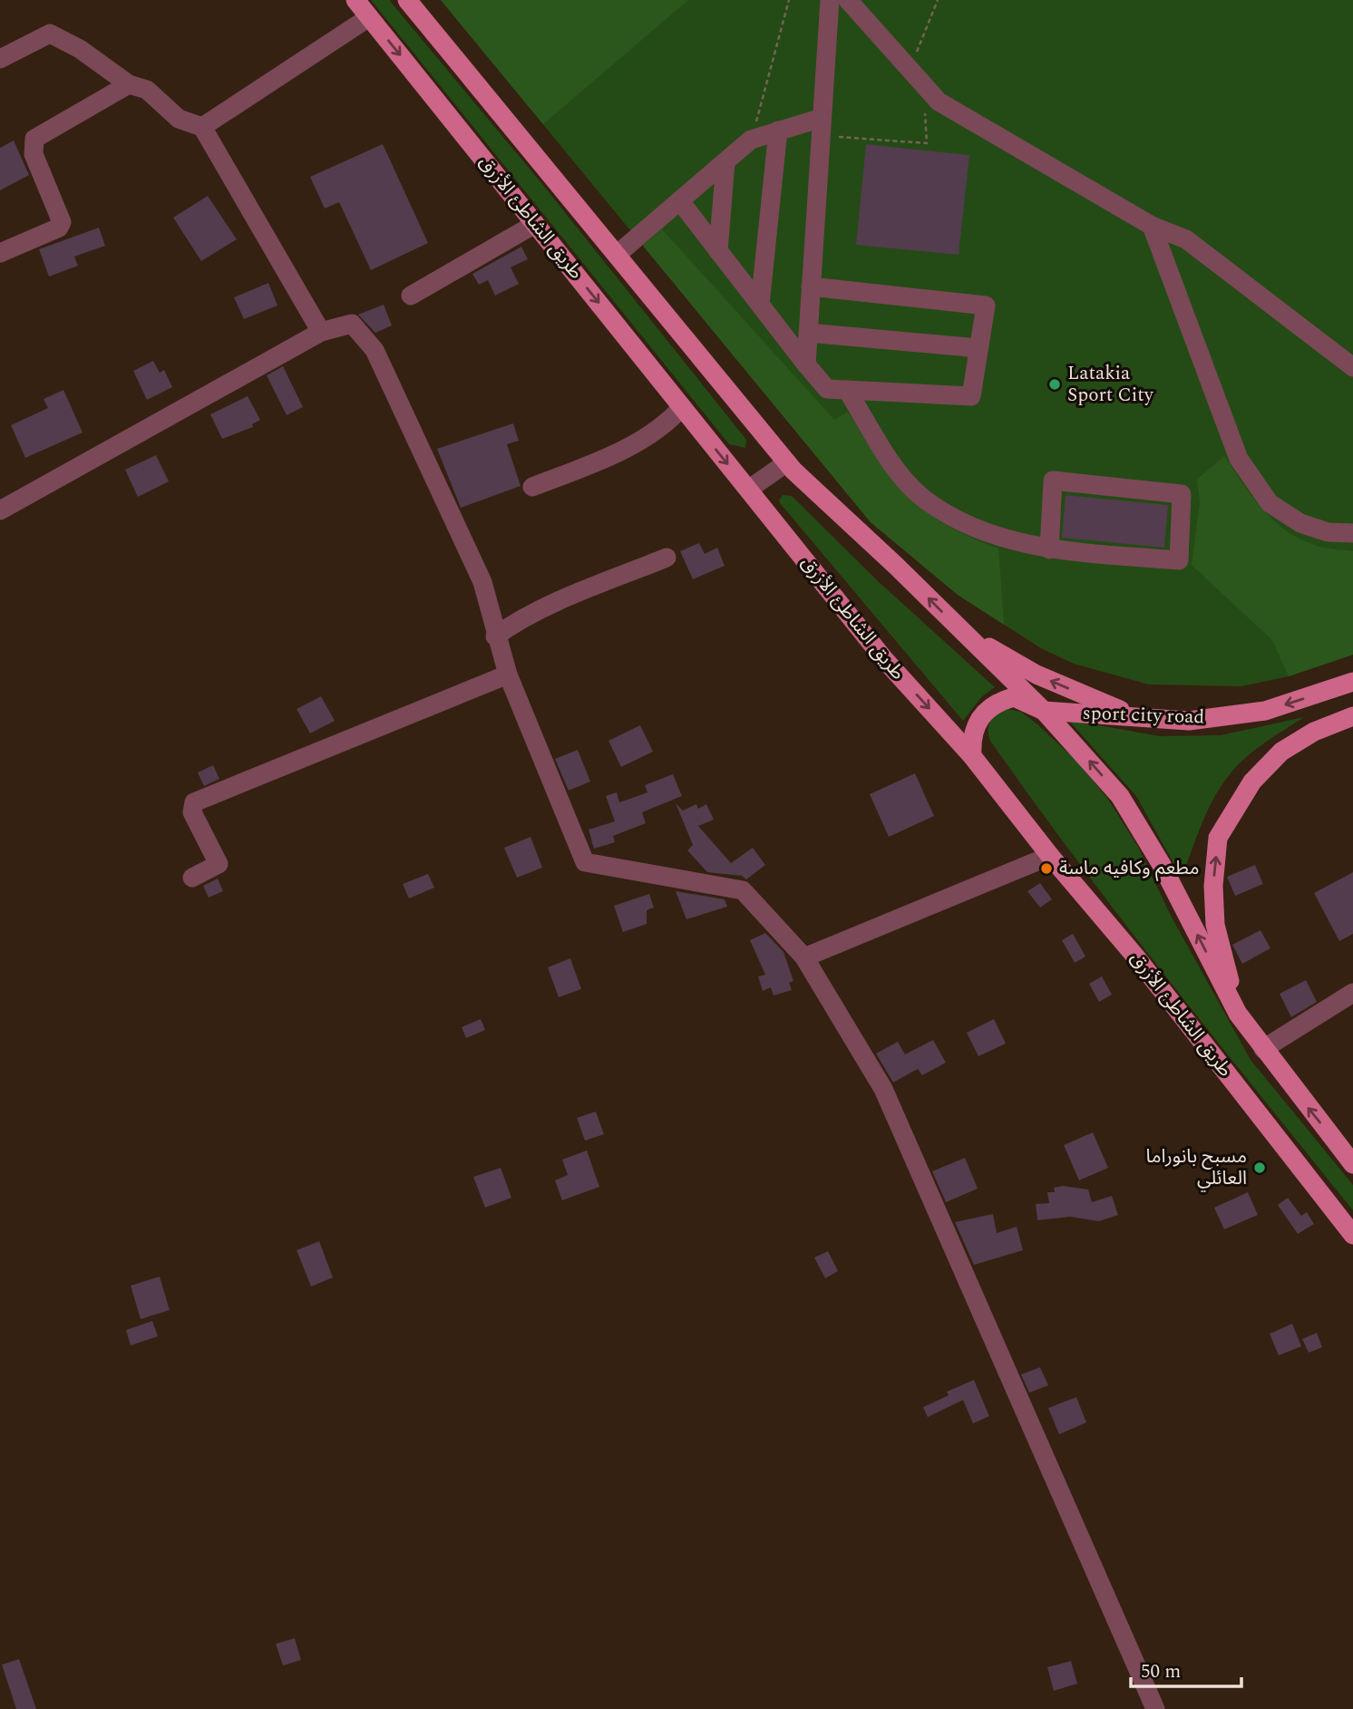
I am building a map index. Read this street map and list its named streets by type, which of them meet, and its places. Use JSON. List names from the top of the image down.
{
  "streets": {
    "main road": ["طريق الشاطئ الأزرق", "sport city road"]
  },
  "one_way": ["sport city road"],
  "places": ["Latakia Sport City", "مطعم وكافيه ماسة", "مسبح بانوراما العائلي"],
  "scale_bar": "50 m"
}
